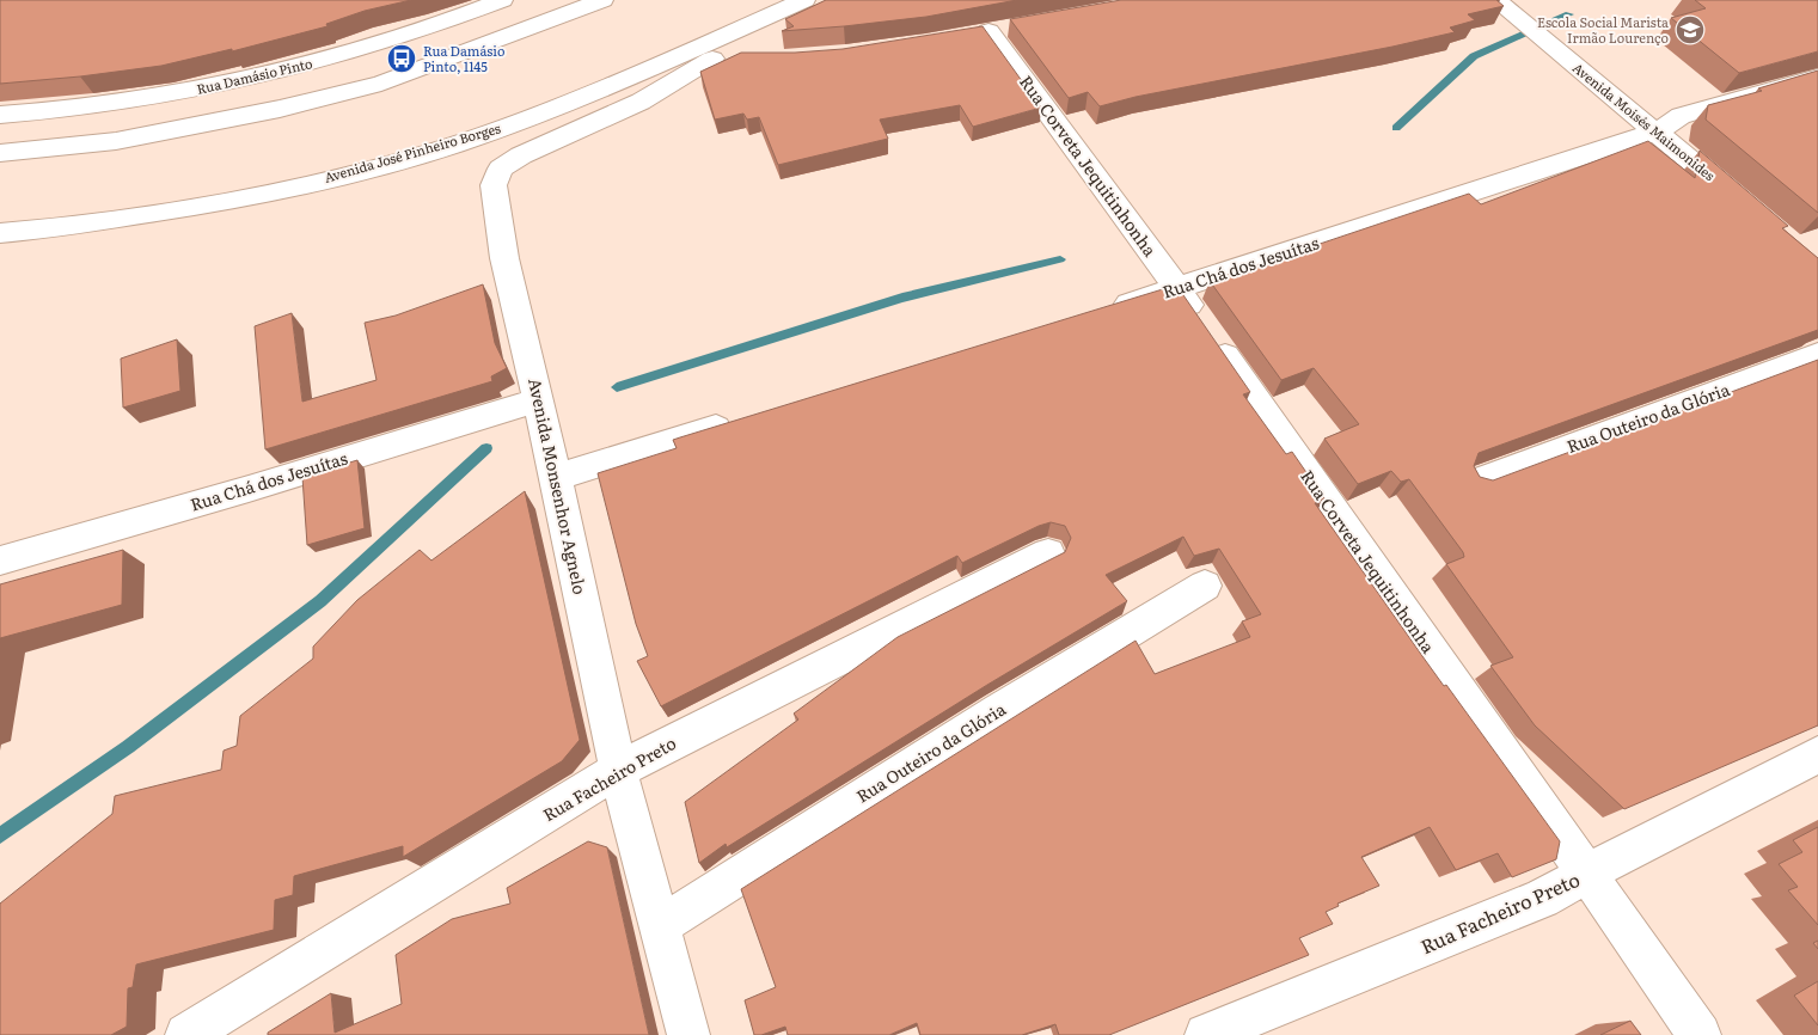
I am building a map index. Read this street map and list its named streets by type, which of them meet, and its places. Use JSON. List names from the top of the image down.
{
  "streets": {
    "street": [
      "Rua Damásio Pinto",
      "Avenida Moisés Maimonides",
      "Avenida José Pinheiro Borges",
      "Rua Corveta Jequitinhonha",
      "Rua Chá dos Jesuítas",
      "Rua Outeiro da Glória",
      "Avenida Monsenhor Agnelo",
      "Rua Facheiro Preto"
    ]
  },
  "crossings": [
    ["Avenida Moisés Maimonides", "Rua Chá dos Jesuítas"],
    ["Avenida José Pinheiro Borges", "Avenida Monsenhor Agnelo"],
    ["Rua Corveta Jequitinhonha", "Rua Chá dos Jesuítas"],
    ["Rua Corveta Jequitinhonha", "Rua Facheiro Preto"],
    ["Rua Chá dos Jesuítas", "Avenida Monsenhor Agnelo"],
    ["Rua Outeiro da Glória", "Avenida Monsenhor Agnelo"],
    ["Avenida Monsenhor Agnelo", "Rua Facheiro Preto"]
  ],
  "places": {
    "school or university": ["Escola Social Marista Irmão Lourenço"],
    "bus stop": ["Rua Damásio Pinto, 1145"]
  }
}
